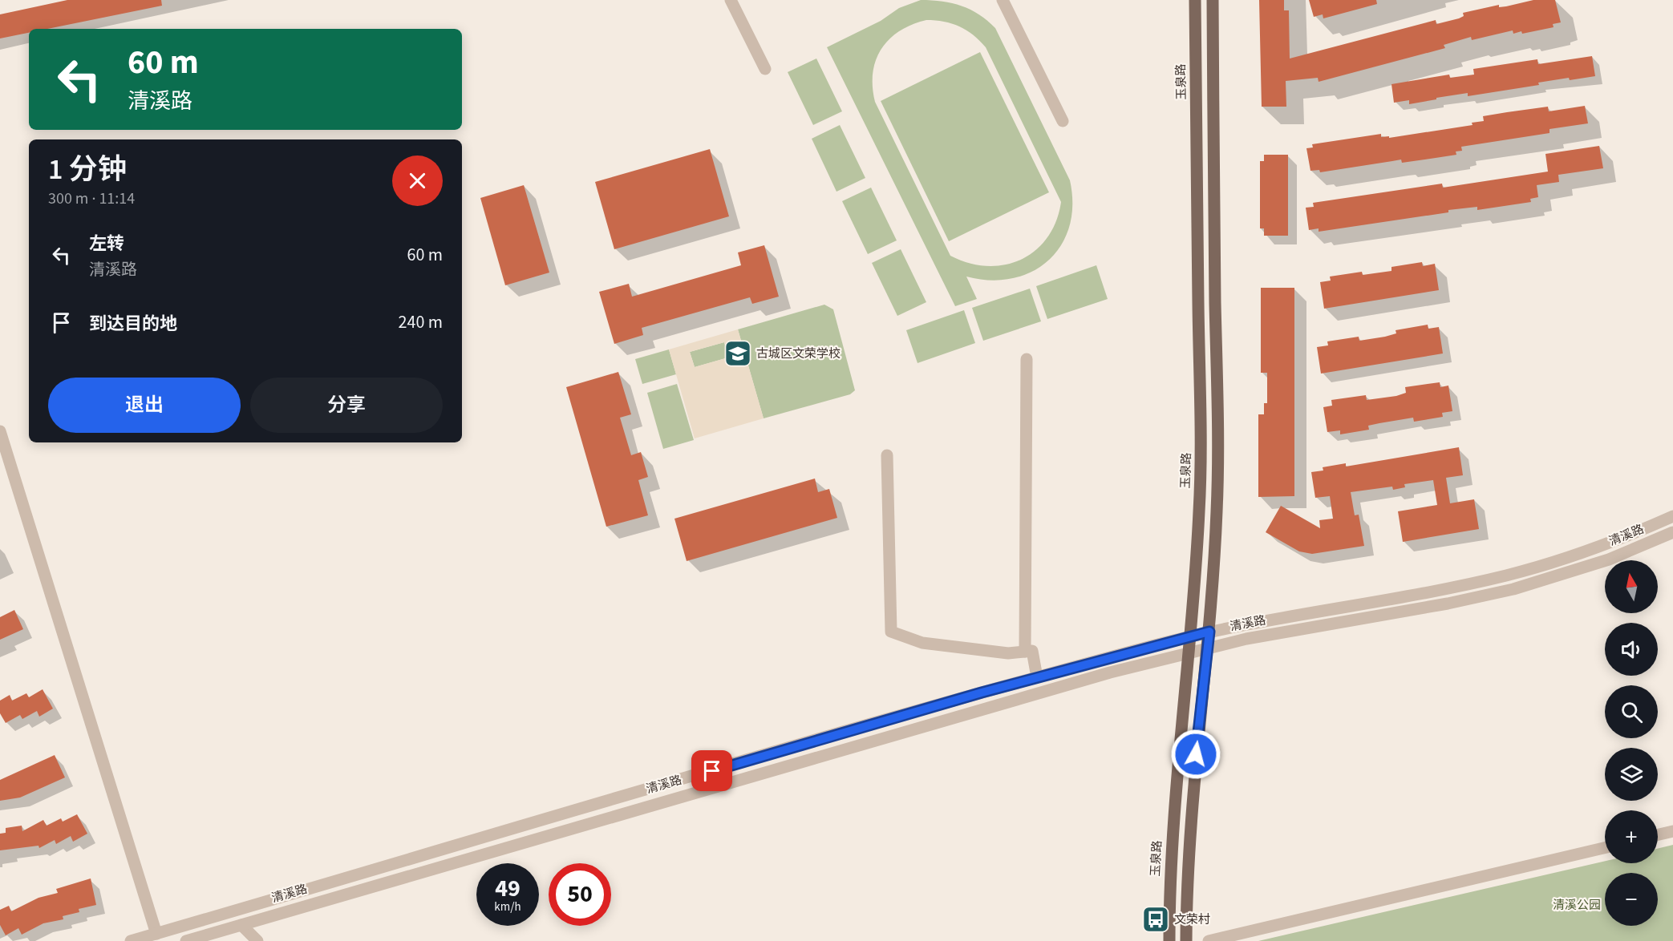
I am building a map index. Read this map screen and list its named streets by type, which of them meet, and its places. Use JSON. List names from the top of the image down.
{
  "streets": {
    "main road": ["玉泉路"],
    "street": ["清溪路"]
  },
  "crossings": [
    ["玉泉路", "清溪路"]
  ],
  "parks": ["清溪公园"],
  "places": {
    "school or university": ["古城区文荣学校"],
    "bus stop": ["文荣村"]
  },
  "north": "top",
  "page": {
    "turn": ["60 m", "清溪路"],
    "heading": ["1 分钟", "300 m · 11:14"],
    "list": [
      {
        "name": "左转",
        "note": "清溪路",
        "value": "60 m"
      },
      {
        "name": "到达目的地",
        "value": "240 m"
      }
    ],
    "buttons": ["退出", "分享"],
    "map_buttons": ["+", "−"],
    "speed": "49 km/h",
    "limit": "50"
  }
}
